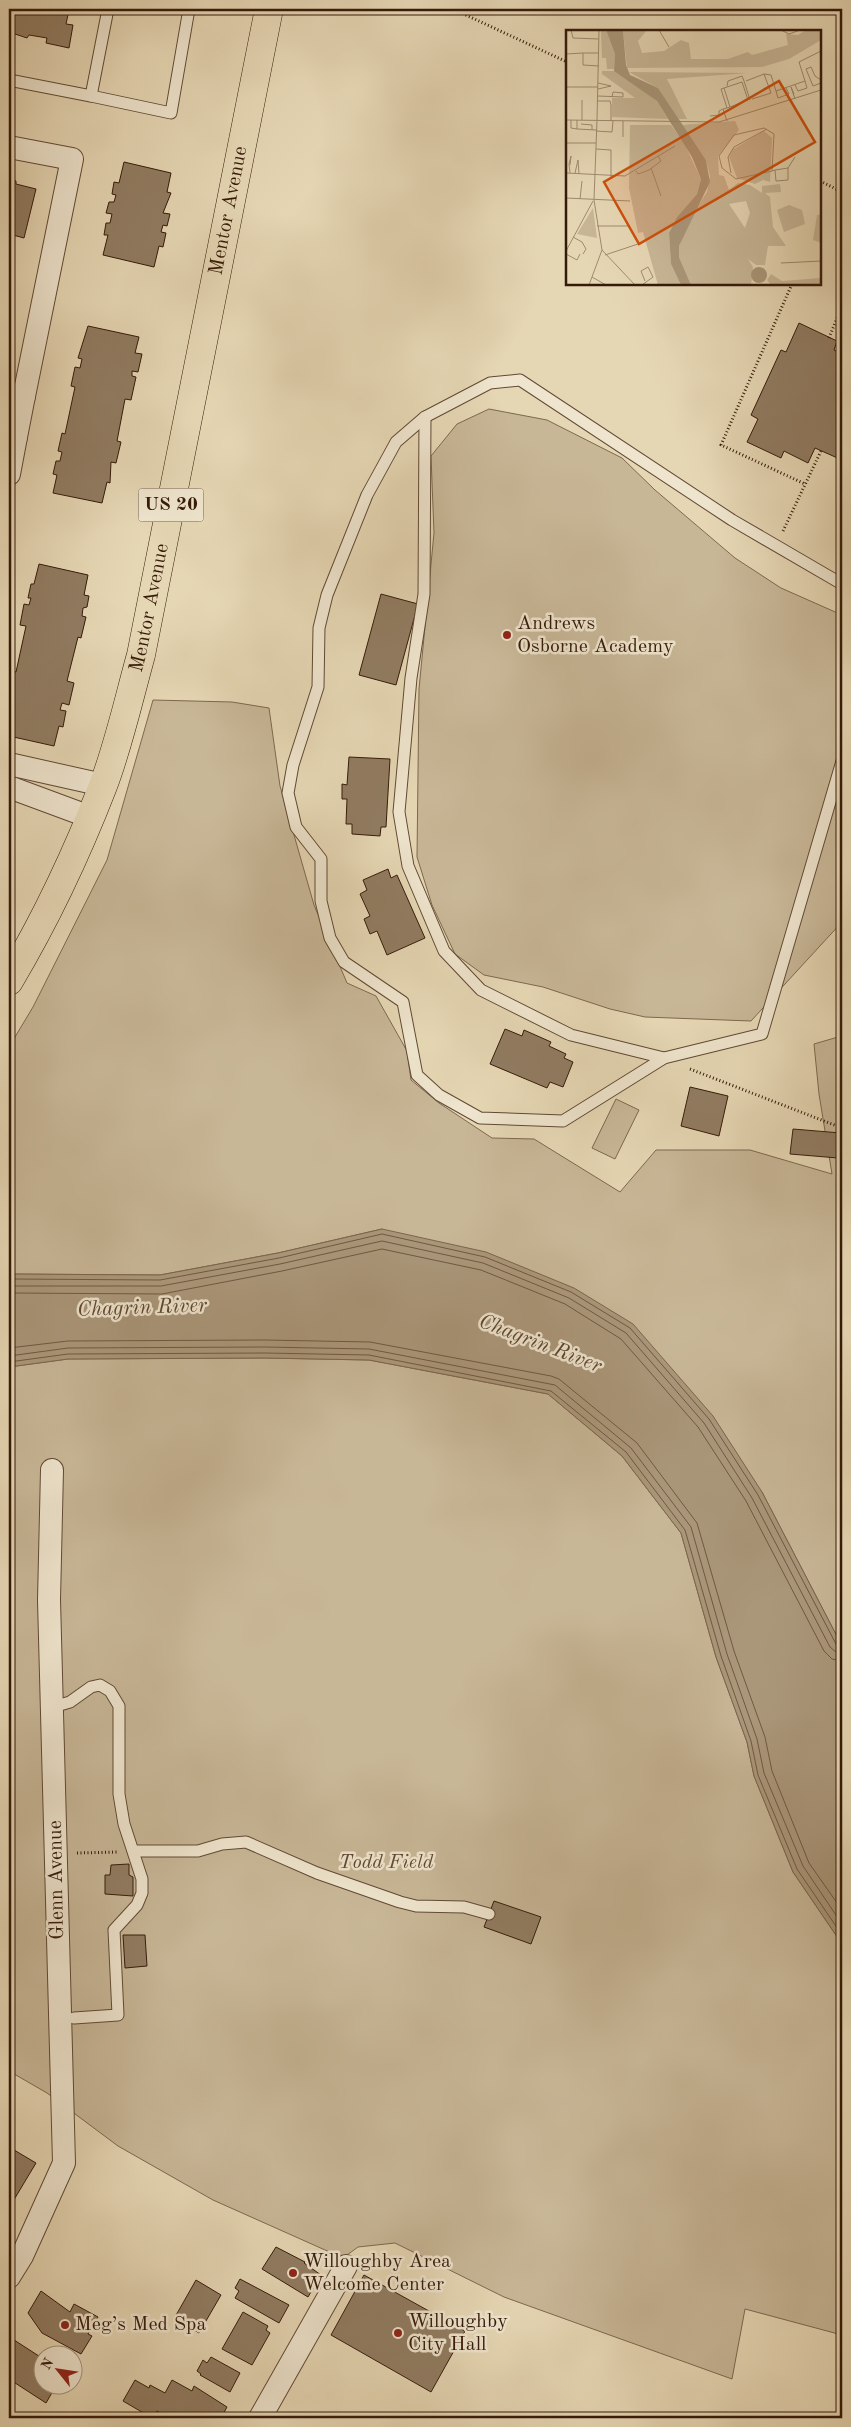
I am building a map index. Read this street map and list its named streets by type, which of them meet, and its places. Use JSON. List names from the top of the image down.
{
  "streets": {
    "main road": ["Mentor Avenue", "US 20"],
    "street": ["Glenn Avenue"]
  },
  "water": ["Chagrin River"],
  "parks": ["Todd Field"],
  "places": [
    "Andrews Osborne Academy",
    "Willoughby Area Welcome Center",
    "Meg’s Med Spa",
    "Willoughby City Hall"
  ],
  "north": "top left"
}
